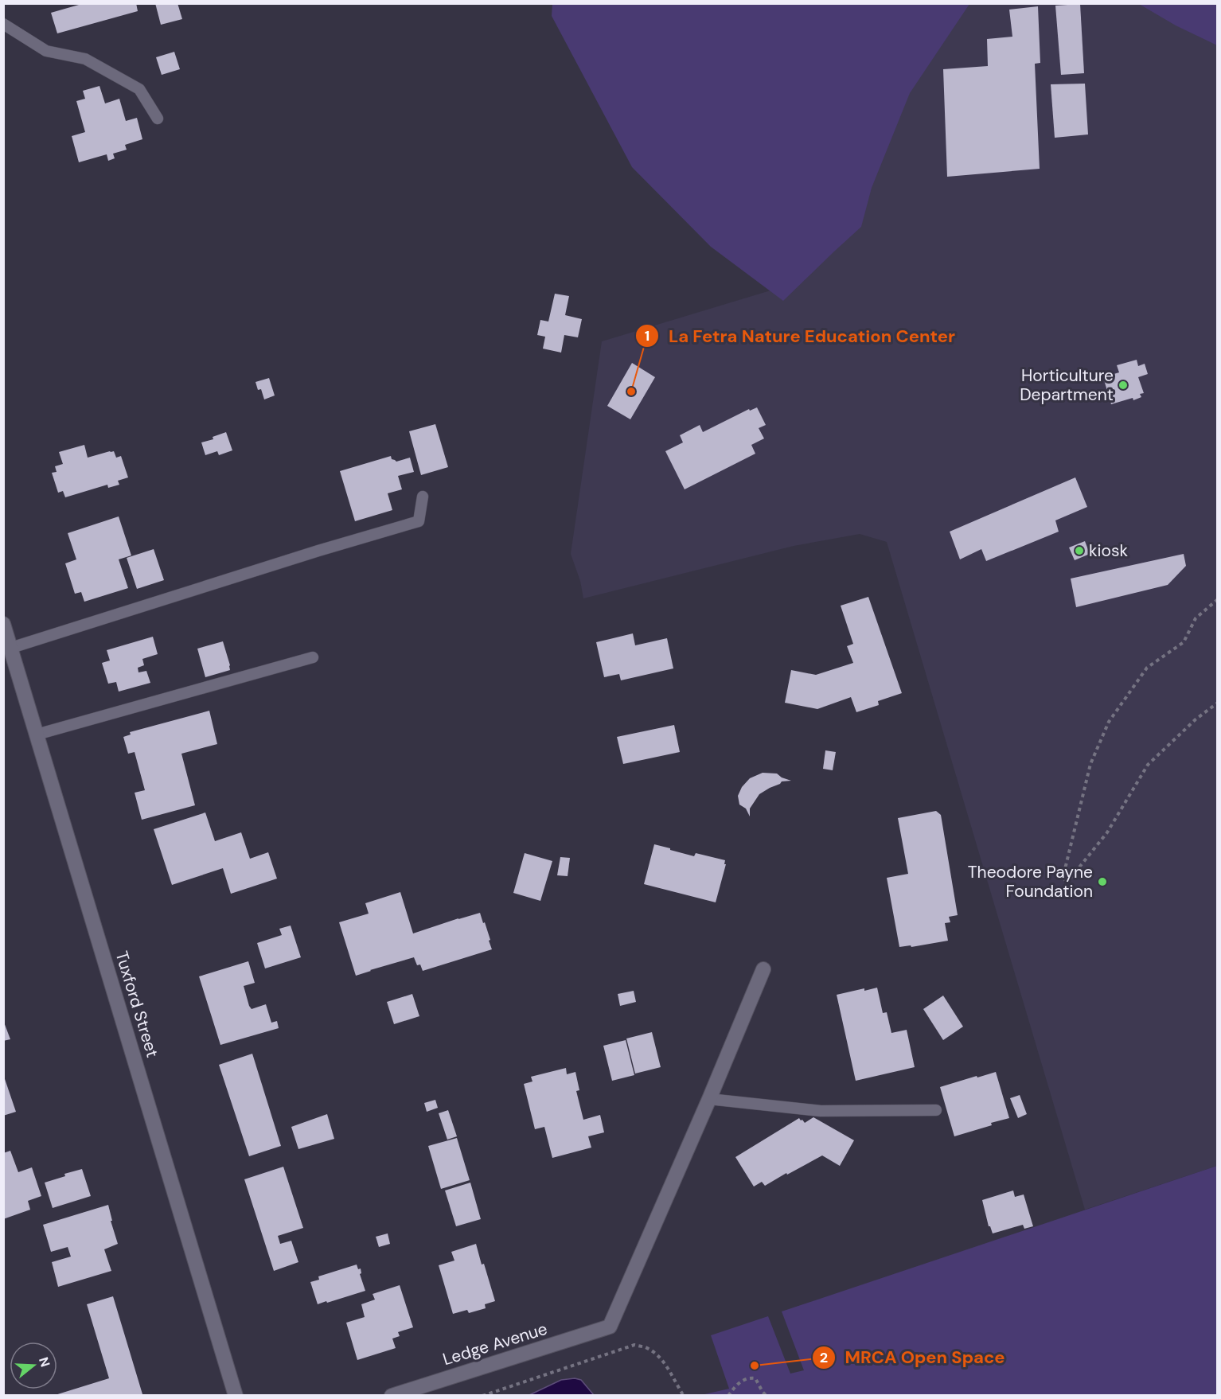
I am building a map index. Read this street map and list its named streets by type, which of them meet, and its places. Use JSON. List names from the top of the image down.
{
  "streets": {
    "street": ["Tuxford Street", "Ledge Avenue"]
  },
  "places": [
    "Horticulture Department",
    "La Fetra Nature Education Center",
    "kiosk",
    "Theodore Payne Foundation",
    "MRCA Open Space"
  ],
  "north": "right"
}
